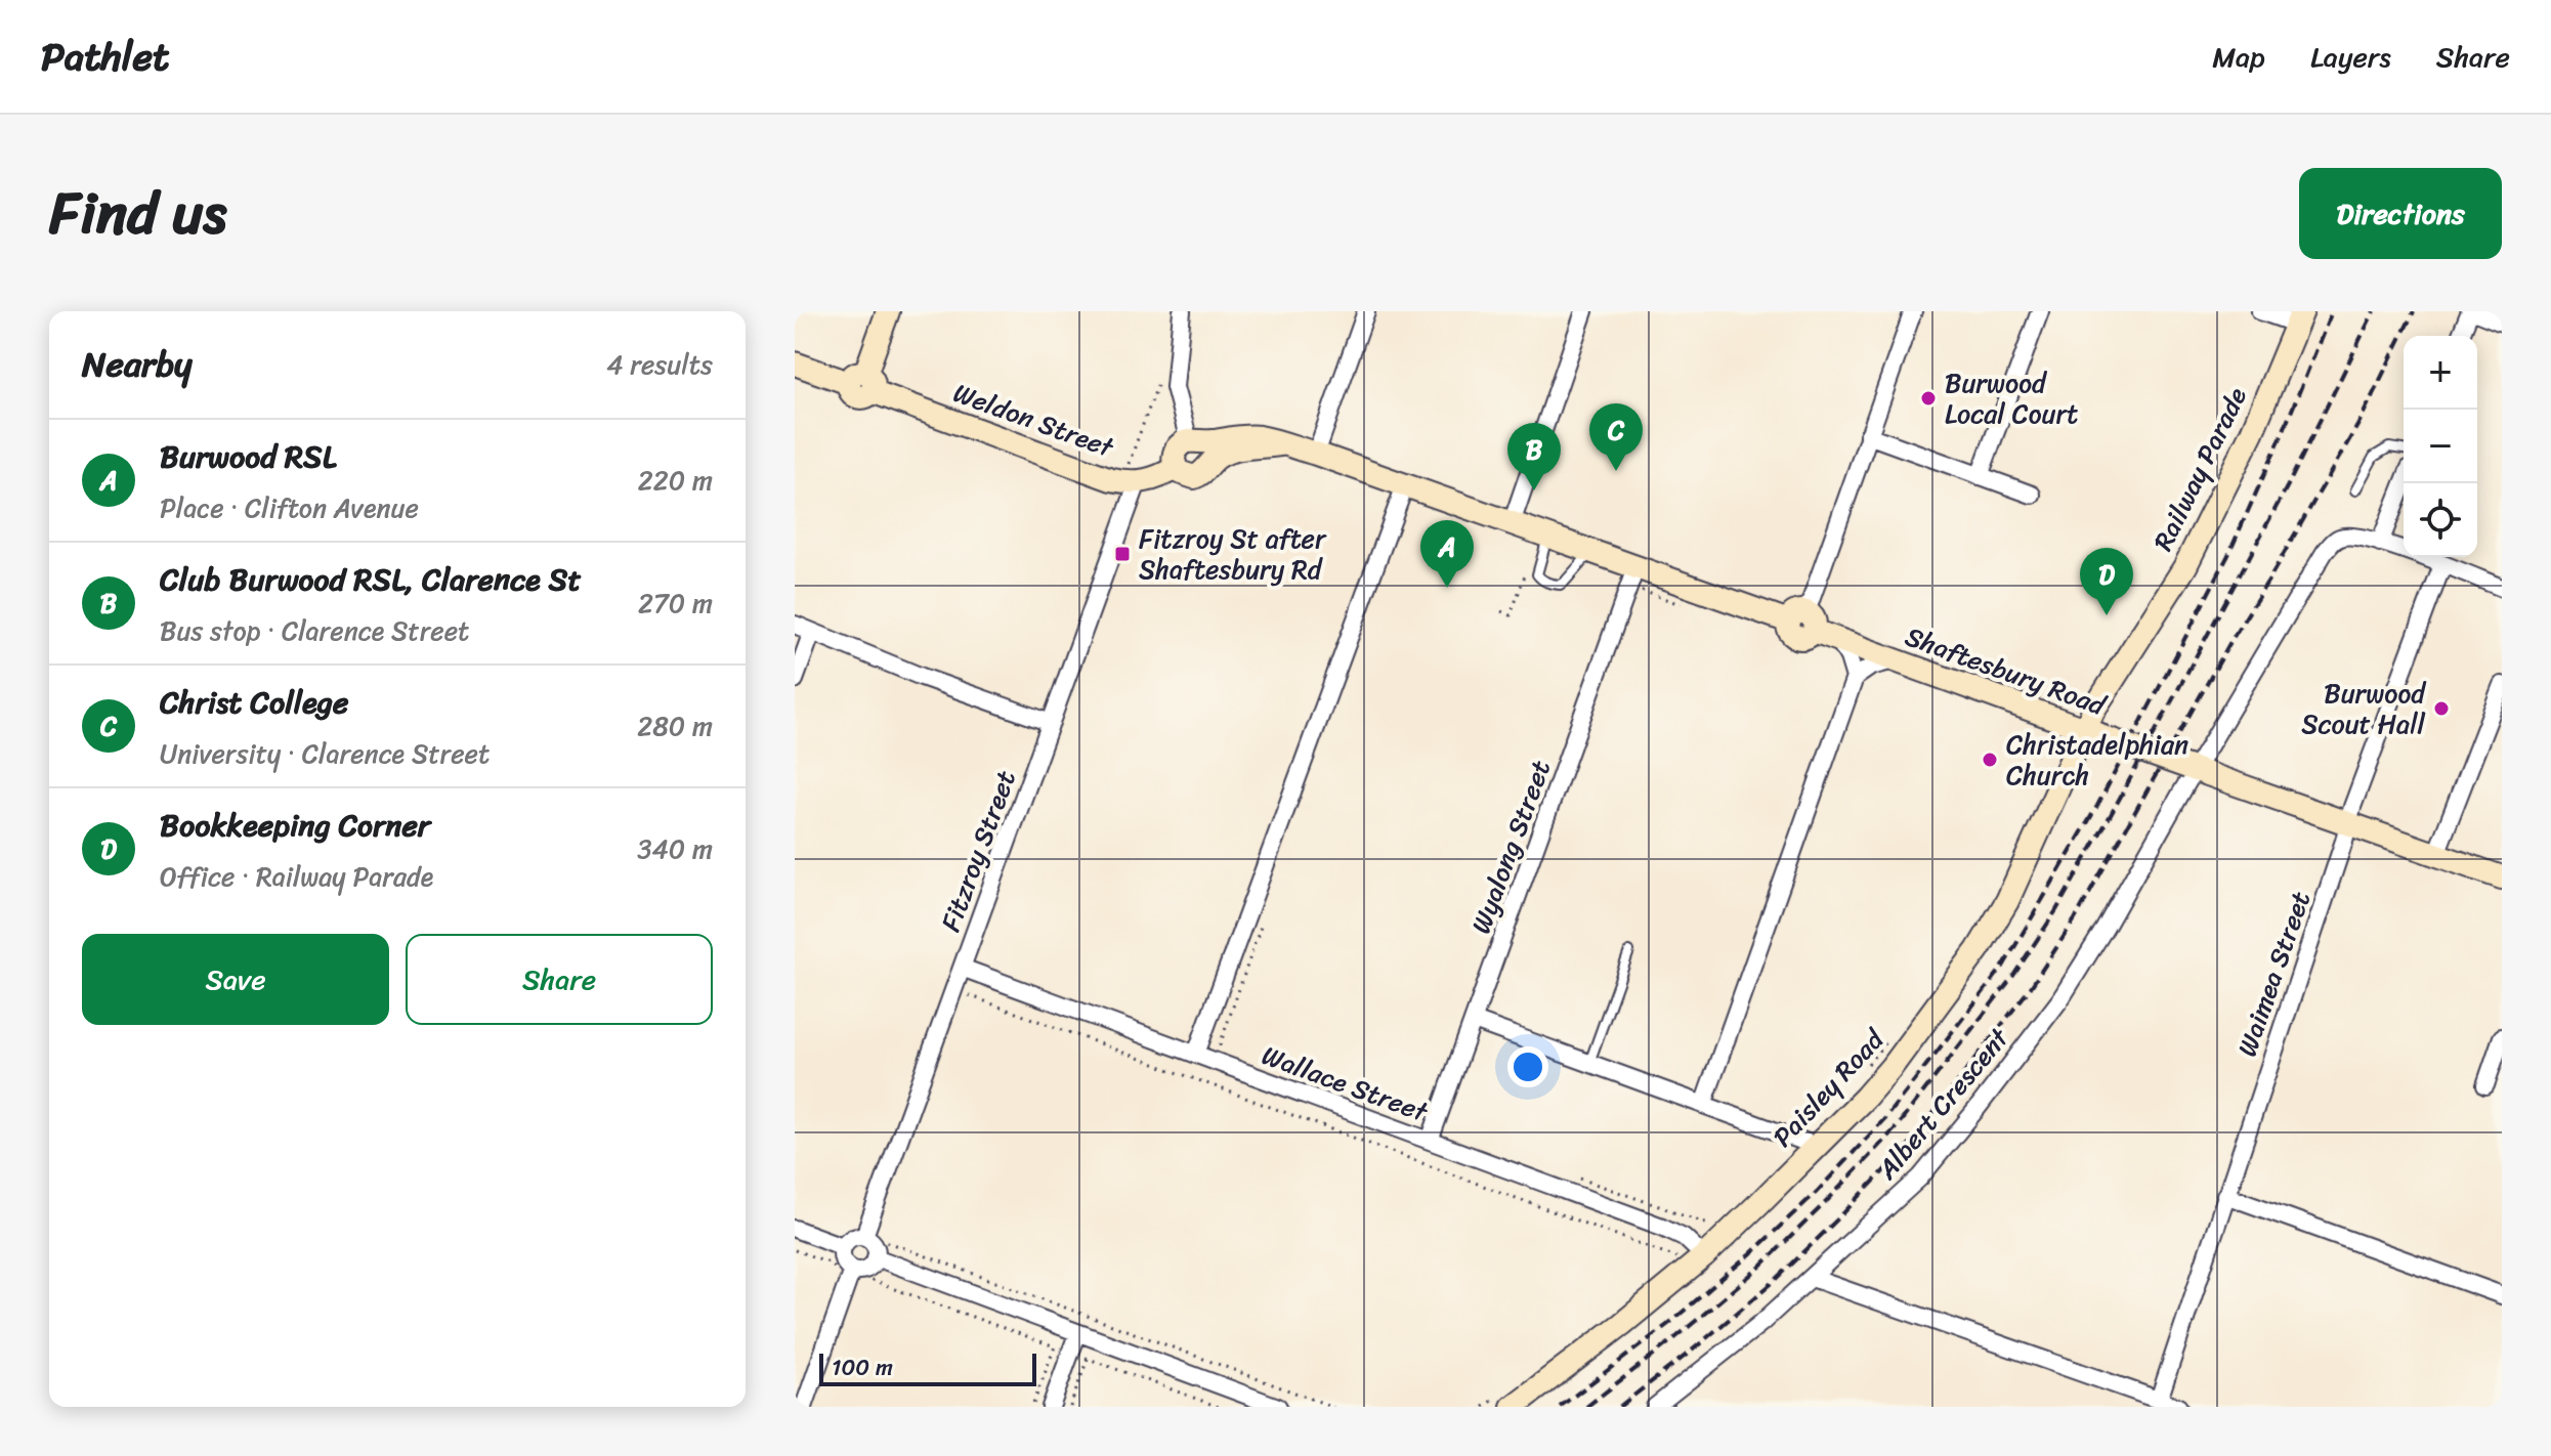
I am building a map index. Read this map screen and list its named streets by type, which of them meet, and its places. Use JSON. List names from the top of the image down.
{
  "streets": {
    "main road": [
      "Weldon Street",
      "Railway Parade",
      "Shaftesbury Road",
      "Paisley Road"
    ],
    "street": [
      "Wyalong Street",
      "Fitzroy Street",
      "Waimea Street",
      "Wallace Street",
      "Albert Crescent"
    ]
  },
  "crossings": [
    ["Weldon Street", "Shaftesbury Road"],
    ["Weldon Street", "Fitzroy Street"],
    ["Railway Parade", "Shaftesbury Road"],
    ["Railway Parade", "Paisley Road"],
    ["Shaftesbury Road", "Wyalong Street"],
    ["Shaftesbury Road", "Waimea Street"],
    ["Shaftesbury Road", "Paisley Road"],
    ["Shaftesbury Road", "Albert Crescent"],
    ["Wyalong Street", "Wallace Street"],
    ["Fitzroy Street", "Wallace Street"],
    ["Waimea Street", "Albert Crescent"],
    ["Wallace Street", "Paisley Road"]
  ],
  "places": {
    "other": ["Burwood Local Court", "Burwood Scout Hall", "Christadelphian Church"],
    "transit": ["Fitzroy St after Shaftesbury Rd"]
  },
  "scale_bar": "100 m",
  "page": {
    "header": "Pathlet",
    "nav": ["Map", "Layers", "Share"],
    "title": "Find us",
    "buttons": [
      "Directions",
      ["Save", "Share"]
    ],
    "heading": ["Nearby", "4 results"],
    "map_buttons": ["+", "−"],
    "pins": [
      "C",
      "B",
      "A",
      "D"
    ],
    "list": [
      {
        "mark": "A",
        "name": "Burwood RSL",
        "note": "Place · Clifton Avenue",
        "value": "220 m"
      },
      {
        "mark": "B",
        "name": "Club Burwood RSL, Clarence St",
        "note": "Bus stop · Clarence Street",
        "value": "270 m"
      },
      {
        "mark": "C",
        "name": "Christ College",
        "note": "University · Clarence Street",
        "value": "280 m"
      },
      {
        "mark": "D",
        "name": "Bookkeeping Corner",
        "note": "Office · Railway Parade",
        "value": "340 m"
      }
    ],
    "scale": "100 m"
  }
}
